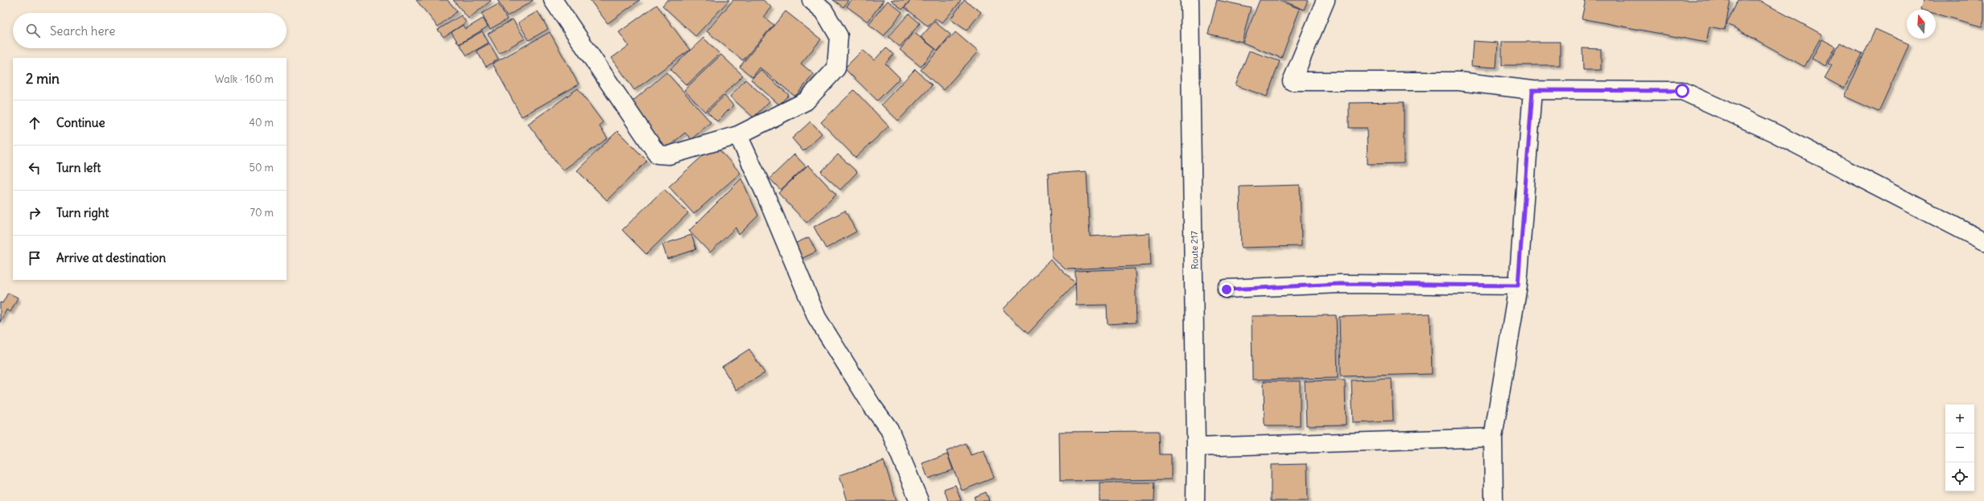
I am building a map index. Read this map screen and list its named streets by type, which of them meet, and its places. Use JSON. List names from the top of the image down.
{
  "streets": {
    "street": ["Route 217"]
  },
  "north": "top",
  "page": {
    "search": "Search here",
    "heading": ["2 min", "Walk · 160 m"],
    "list": [
      ["Continue", "40 m"],
      ["Turn left", "50 m"],
      ["Turn right", "70 m"],
      "Arrive at destination"
    ],
    "map_buttons": ["+", "−"]
  }
}
